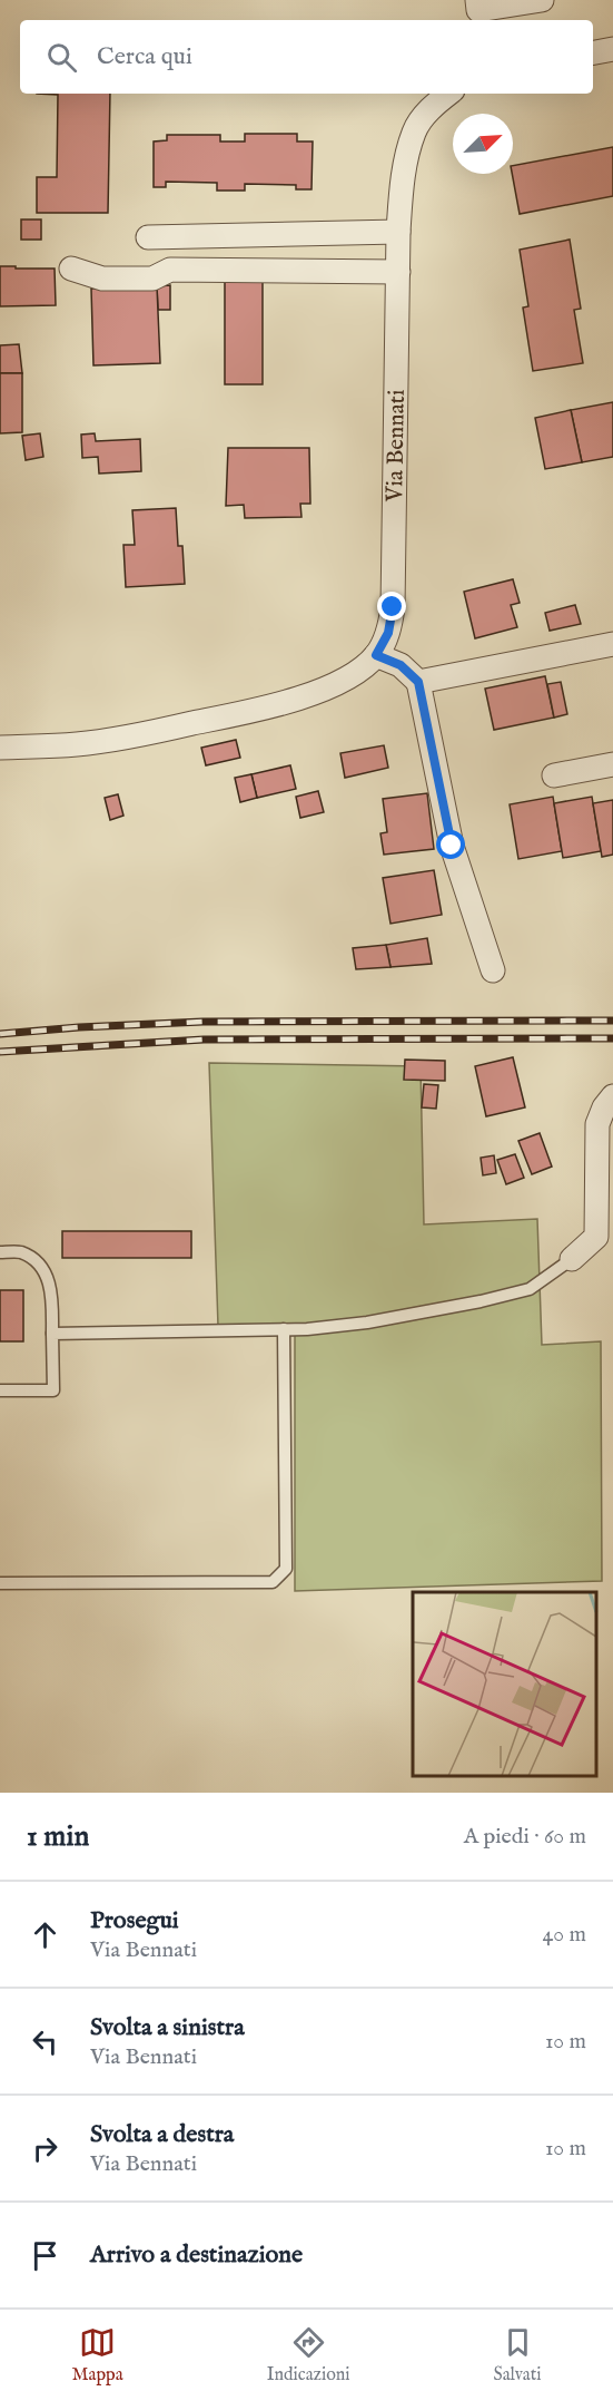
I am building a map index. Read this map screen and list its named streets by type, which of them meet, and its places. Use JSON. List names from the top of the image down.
{
  "streets": {
    "street": ["Via Bennati"]
  },
  "north": "top right",
  "page": {
    "search": "Cerca qui",
    "heading": ["1 min", "A piedi · 60 m"],
    "list": [
      ["Prosegui", "Via Bennati", "40 m"],
      ["Svolta a sinistra", "Via Bennati", "10 m"],
      ["Svolta a destra", "Via Bennati", "10 m"],
      "Arrivo a destinazione"
    ],
    "nav": ["Mappa", "Indicazioni", "Salvati"]
  }
}
